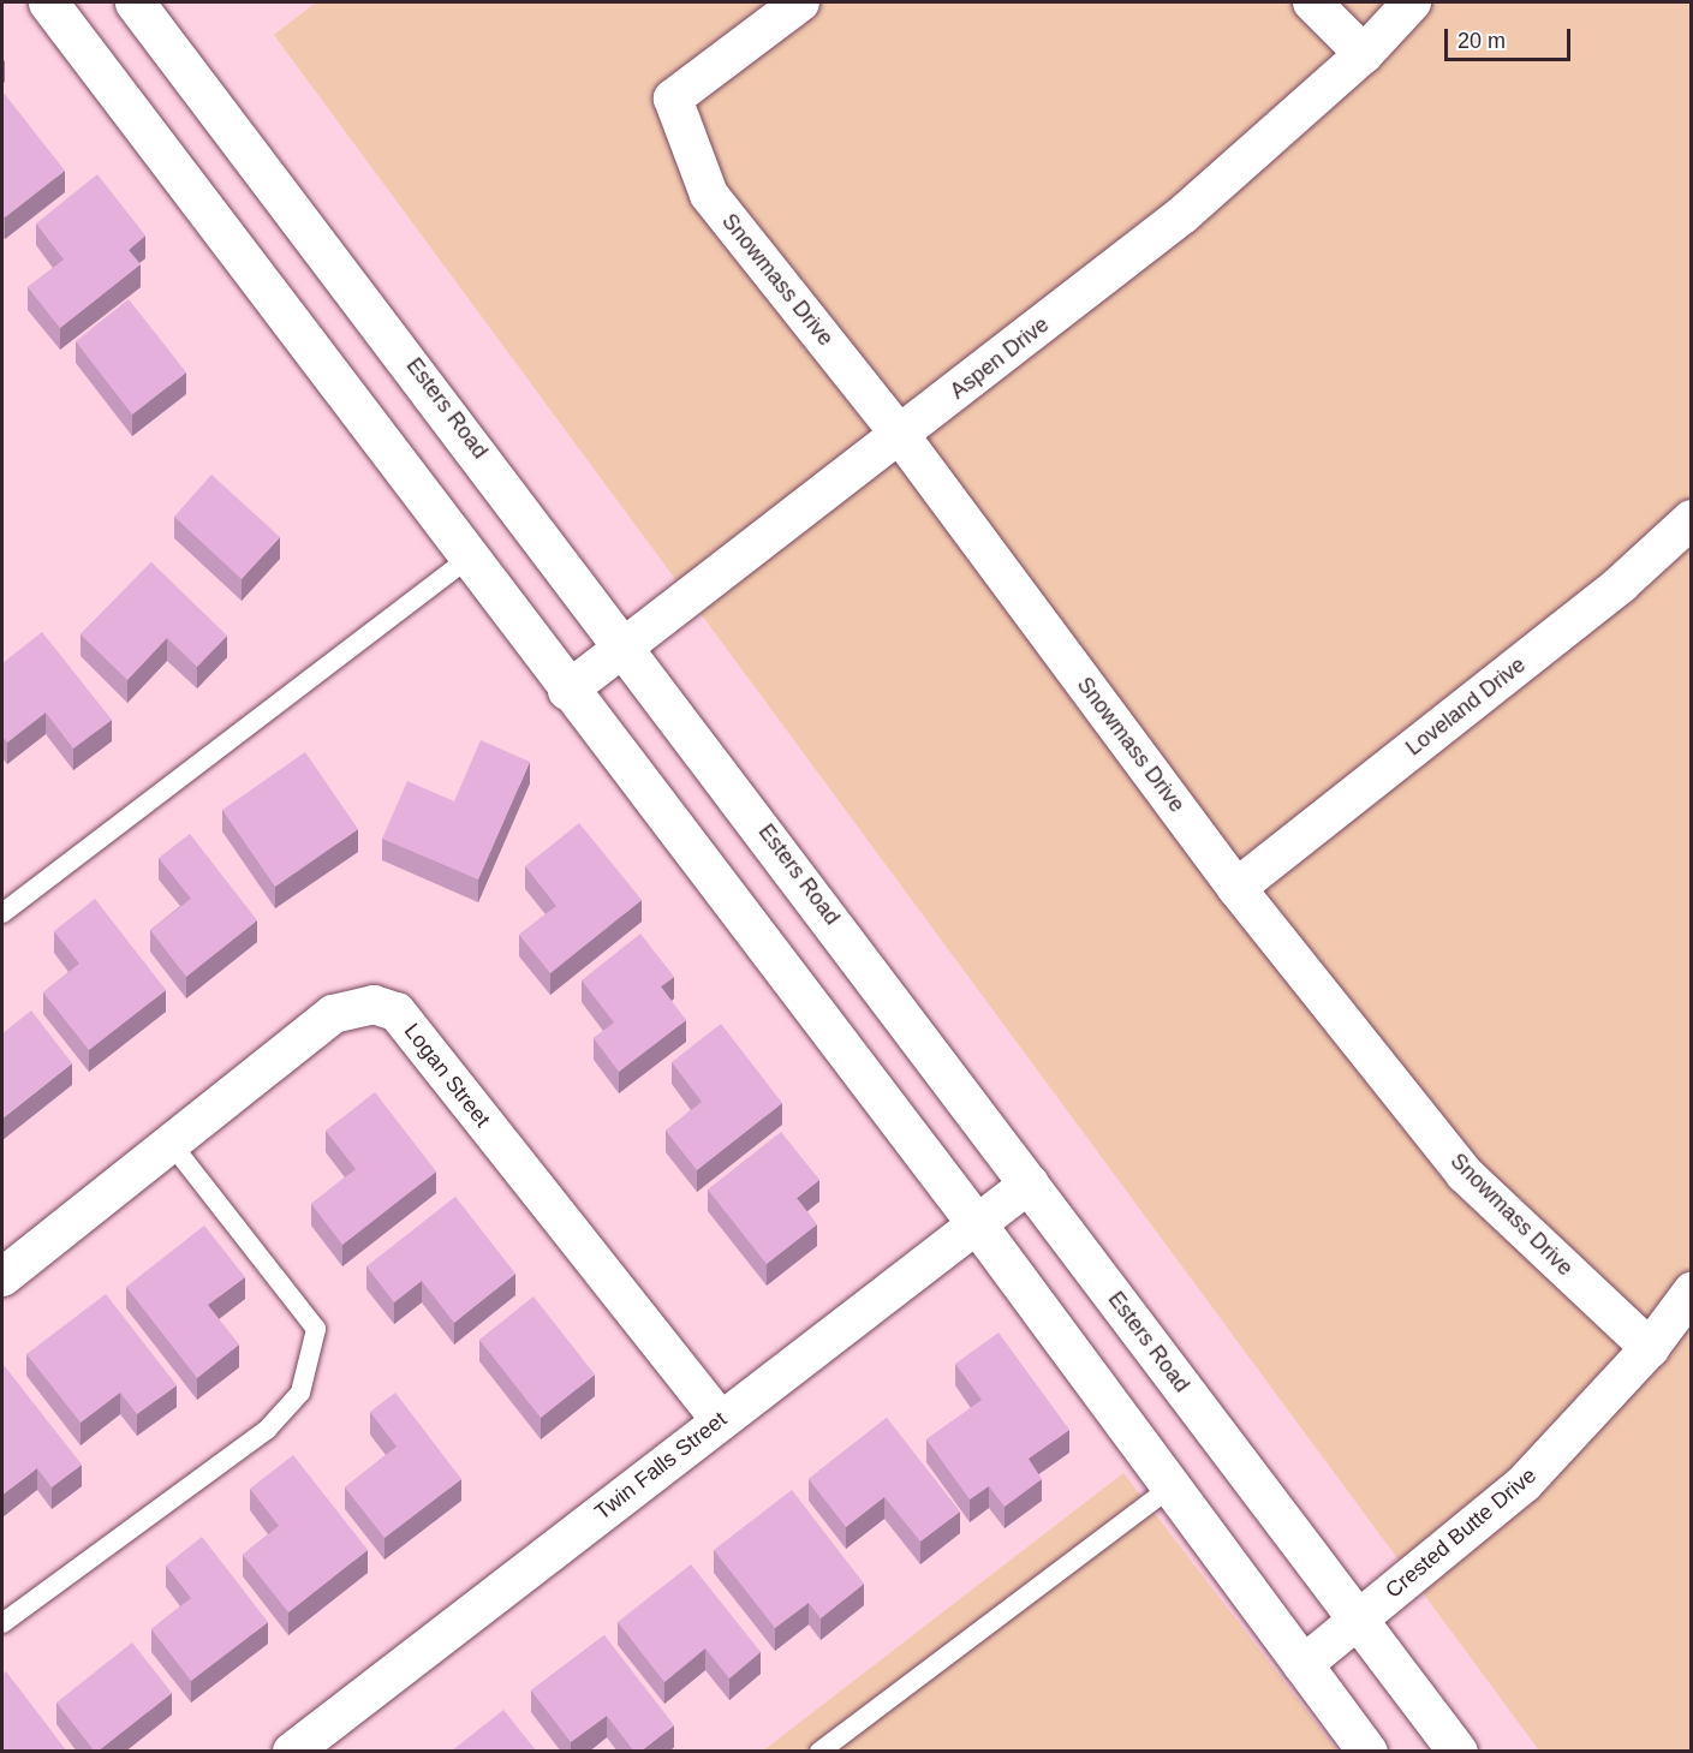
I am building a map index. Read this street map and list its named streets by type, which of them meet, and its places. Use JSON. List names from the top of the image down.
{
  "streets": {
    "main road": ["Esters Road"],
    "street": [
      "Snowmass Drive",
      "Aspen Drive",
      "Loveland Drive",
      "Logan Street",
      "Twin Falls Street",
      "Crested Butte Drive"
    ]
  },
  "crossings": [
    ["Snowmass Drive", "Aspen Drive"],
    ["Snowmass Drive", "Loveland Drive"],
    ["Snowmass Drive", "Crested Butte Drive"],
    ["Aspen Drive", "Esters Road"],
    ["Esters Road", "Twin Falls Street"],
    ["Esters Road", "Crested Butte Drive"],
    ["Logan Street", "Twin Falls Street"]
  ],
  "scale_bar": "20 m"
}
